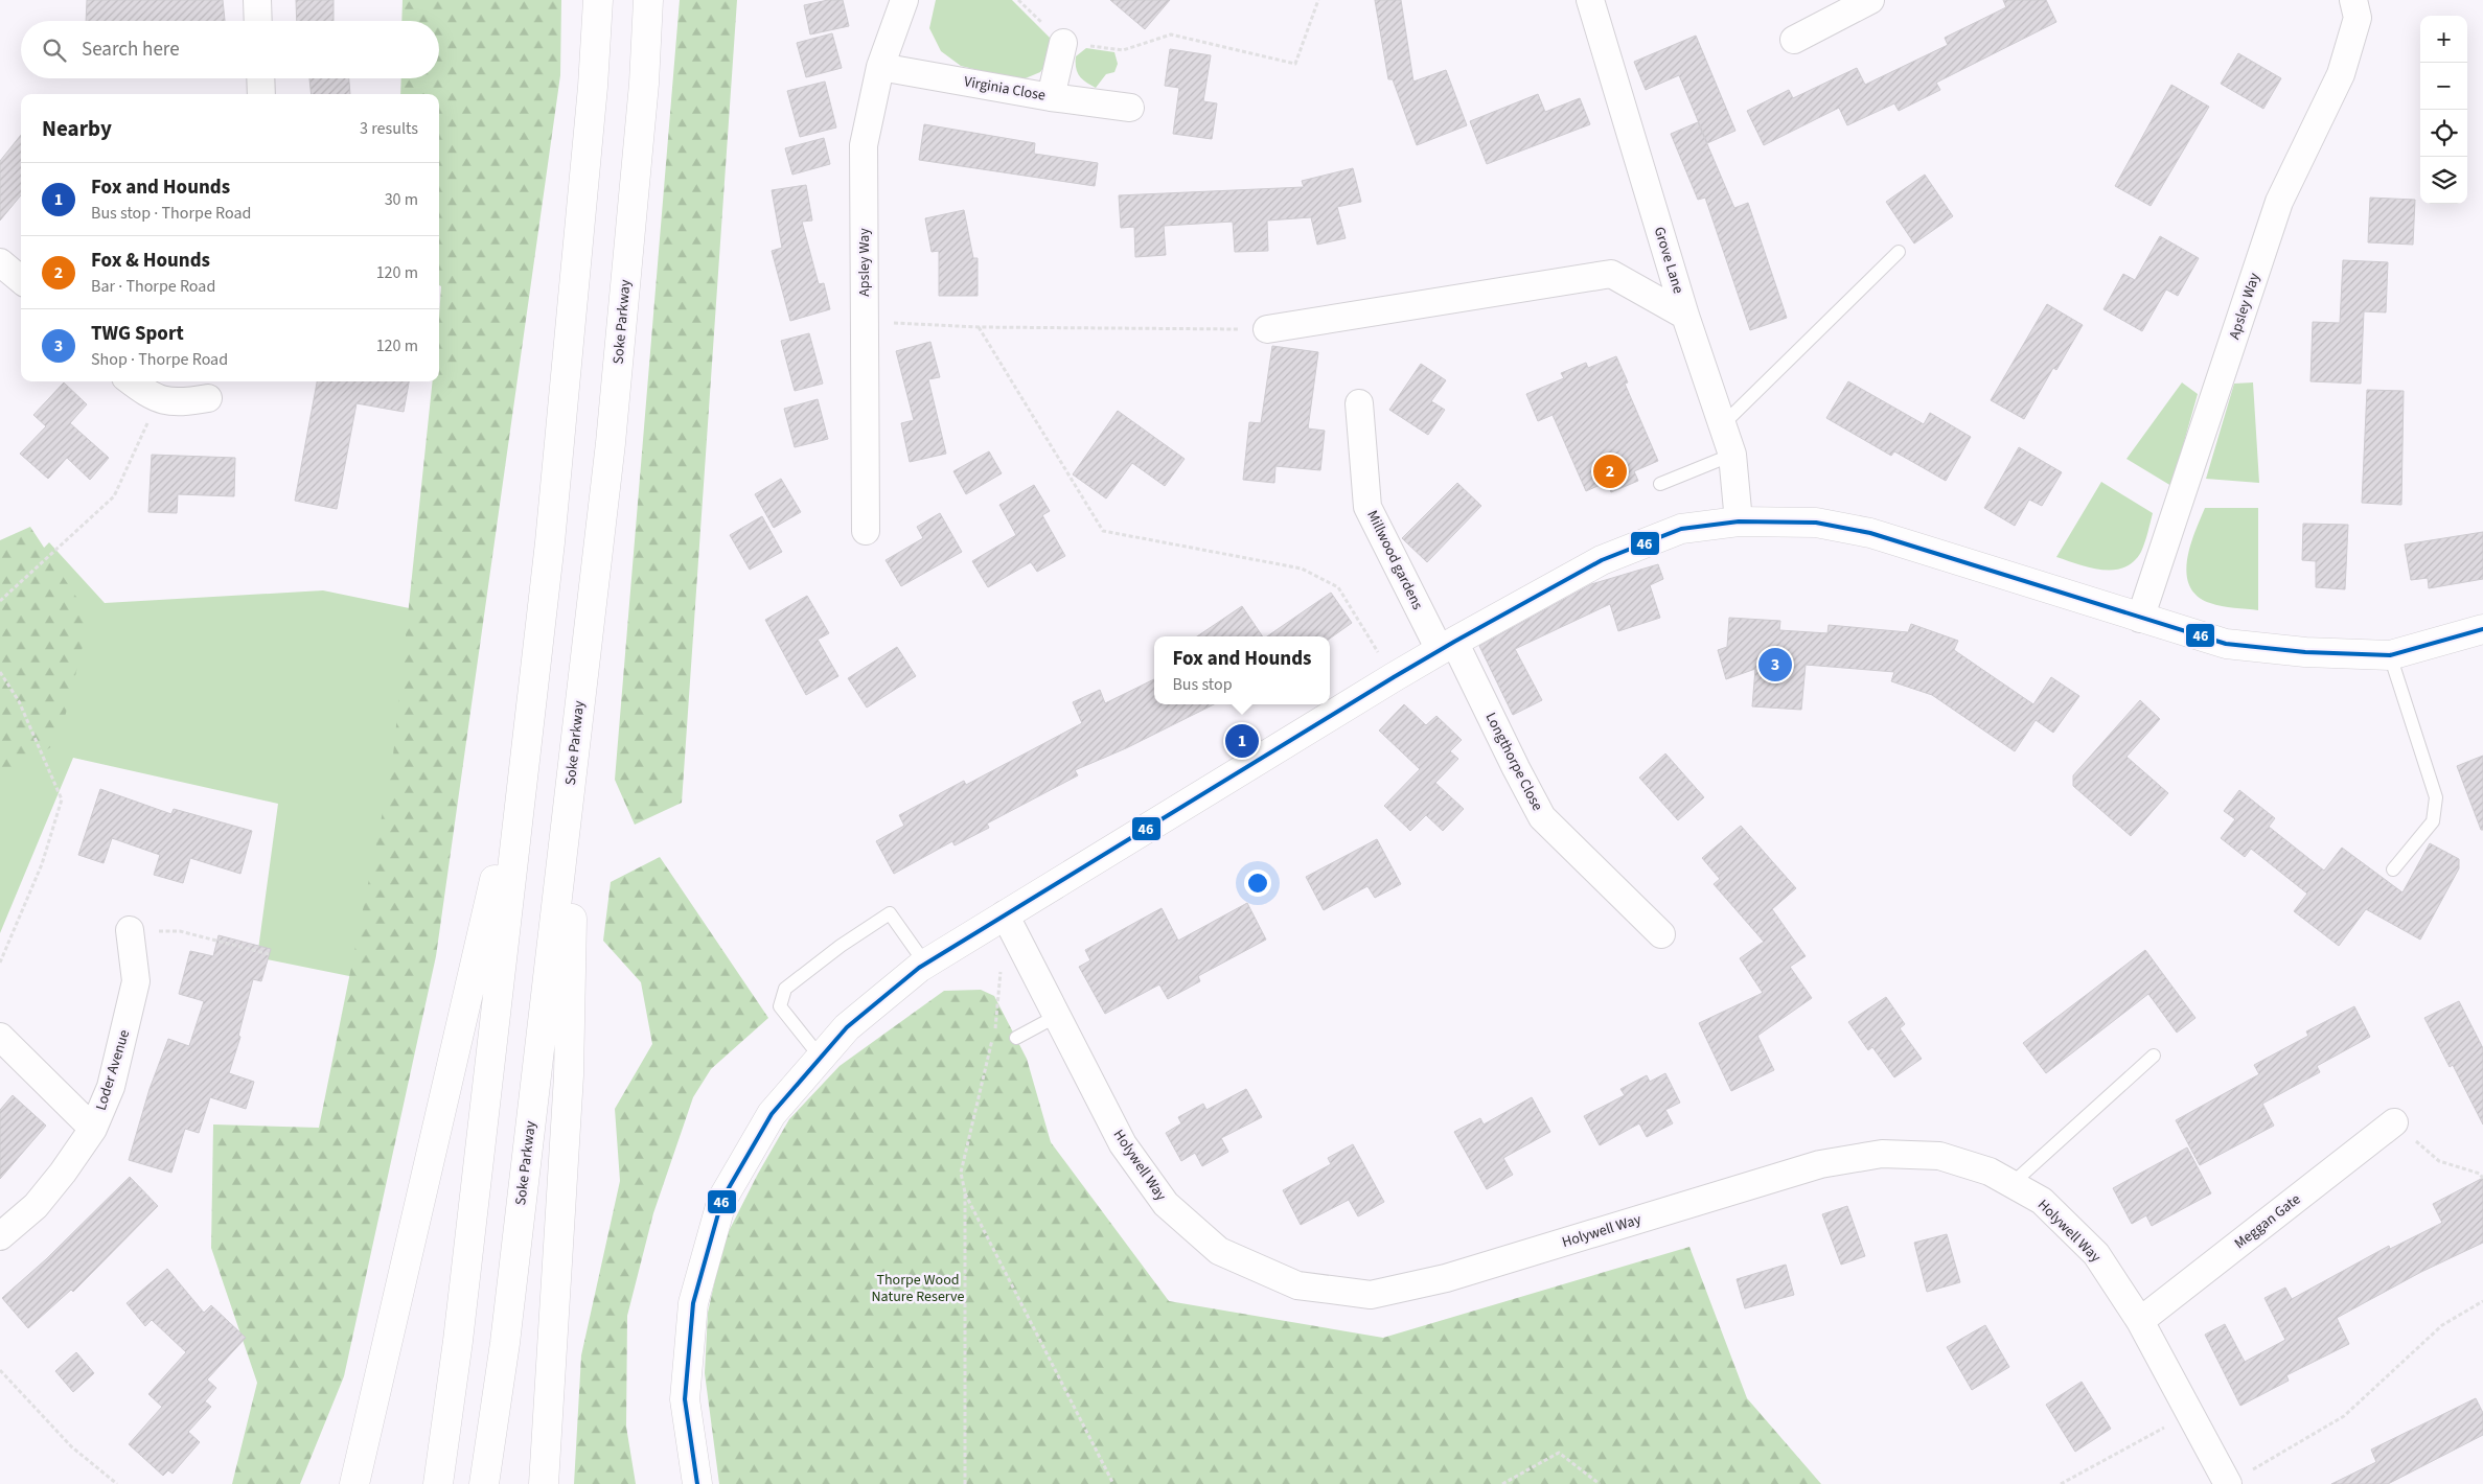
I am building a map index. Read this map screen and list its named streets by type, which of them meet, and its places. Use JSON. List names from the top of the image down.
{
  "streets": {
    "main road": ["Soke Parkway"],
    "street": [
      "Virginia Close",
      "Grove Lane",
      "Apsley Way",
      "Millwood gardens",
      "Longthorpe Close",
      "Loder Avenue",
      "Holywell Way",
      "Meggan Gate"
    ]
  },
  "crossings": [
    ["Virginia Close", "Apsley Way"],
    ["Millwood gardens", "Longthorpe Close"],
    ["Holywell Way", "Meggan Gate"]
  ],
  "parks": ["Thorpe Wood Nature Reserve"],
  "lines": ["transit line 46"],
  "page": {
    "map_buttons": ["+", "−"],
    "search": "Search here",
    "heading": ["Nearby", "3 results"],
    "list": [
      {
        "mark": "1",
        "name": "Fox and Hounds",
        "note": "Bus stop · Thorpe Road",
        "value": "30 m"
      },
      {
        "mark": "2",
        "name": "Fox & Hounds",
        "note": "Bar · Thorpe Road",
        "value": "120 m"
      },
      {
        "mark": "3",
        "name": "TWG Sport",
        "note": "Shop · Thorpe Road",
        "value": "120 m"
      }
    ],
    "pins": ["2", "3", "1"],
    "popup": ["Fox and Hounds", "Bus stop"]
  }
}
